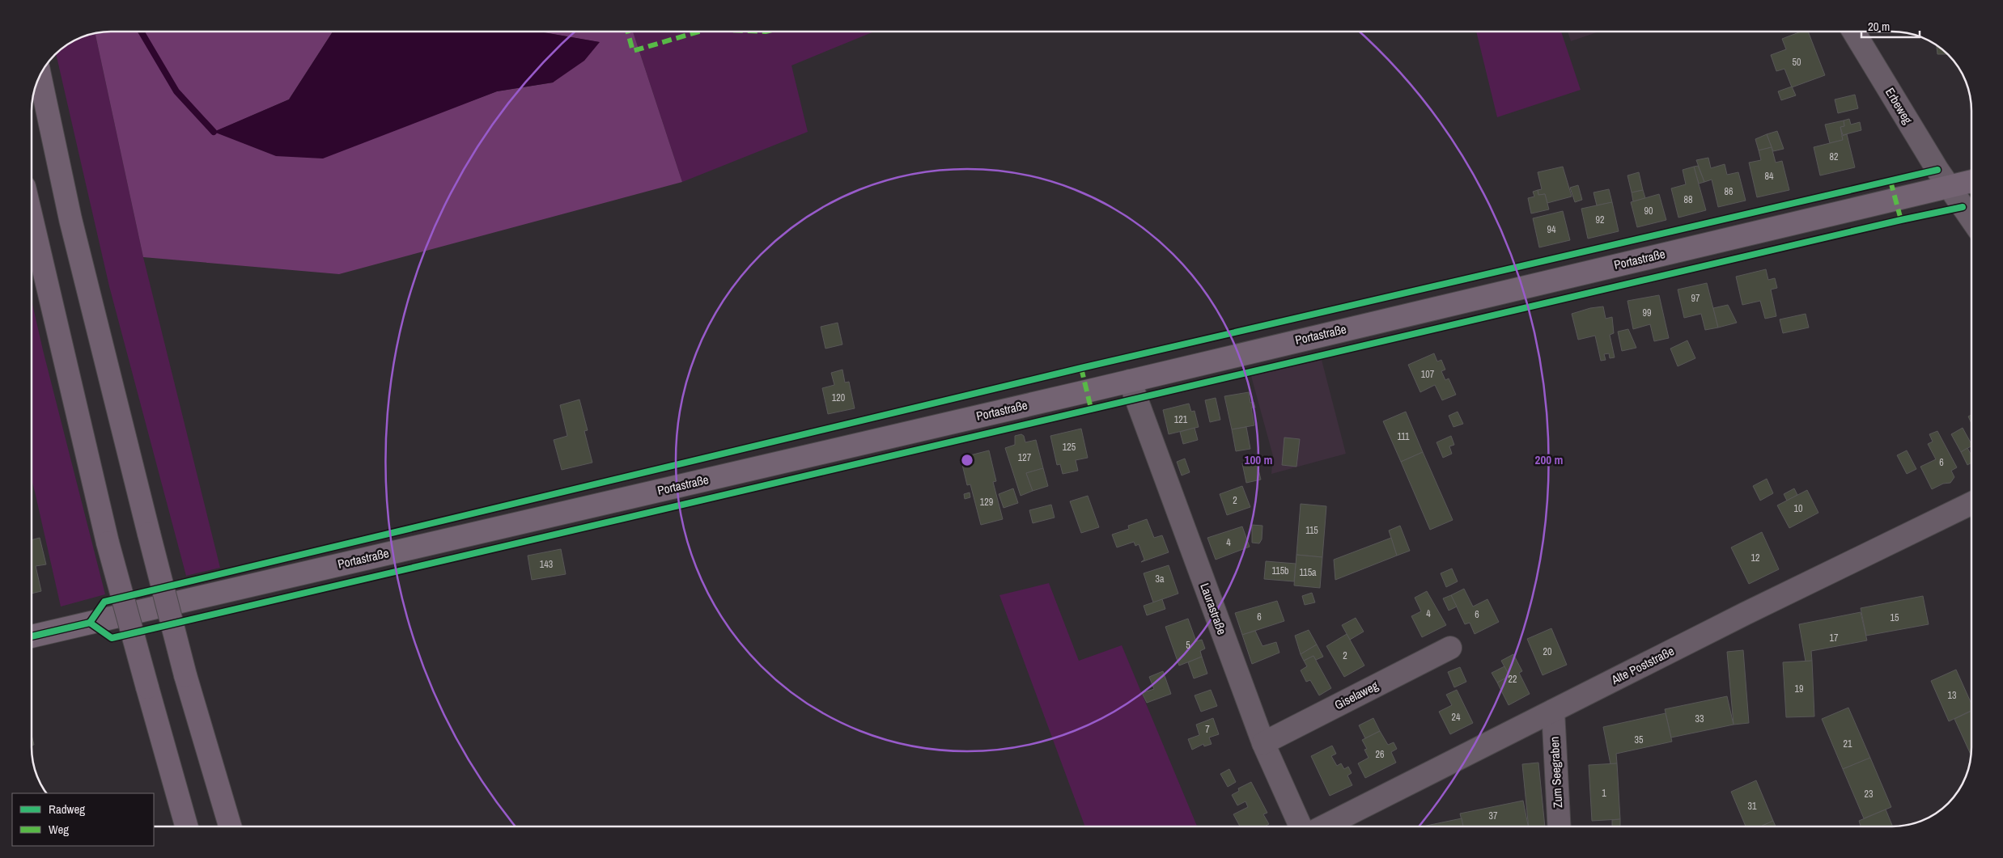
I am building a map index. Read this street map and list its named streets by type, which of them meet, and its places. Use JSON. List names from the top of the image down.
{
  "streets": {
    "main road": ["Portastraße"],
    "street": [
      "Erbeweg",
      "Laurastraße",
      "Alte Poststraße",
      "Giselaweg",
      "Zum Seegraben"
    ]
  },
  "crossings": [
    ["Erbeweg", "Portastraße"],
    ["Portastraße", "Laurastraße"],
    ["Laurastraße", "Giselaweg"],
    ["Alte Poststraße", "Zum Seegraben"]
  ],
  "house_numbers": [
    "50",
    "82",
    "84",
    "86",
    "88",
    "90",
    "92",
    "94",
    "97",
    "99",
    "107",
    "120",
    "121",
    "111",
    "125",
    "127",
    "6",
    "2",
    "129",
    "10",
    "115",
    "4",
    "12",
    "143",
    "115b",
    "115a",
    "3a",
    "4",
    "6",
    "6",
    "15",
    "17",
    "5",
    "20",
    "2",
    "22",
    "19",
    "13",
    "24",
    "33",
    "7",
    "35",
    "21",
    "26",
    "1",
    "23",
    "31",
    "37"
  ],
  "legend": ["Radweg", "Weg"],
  "scale_bar": "20 m",
  "rings": ["100 m", "200 m"]
}
